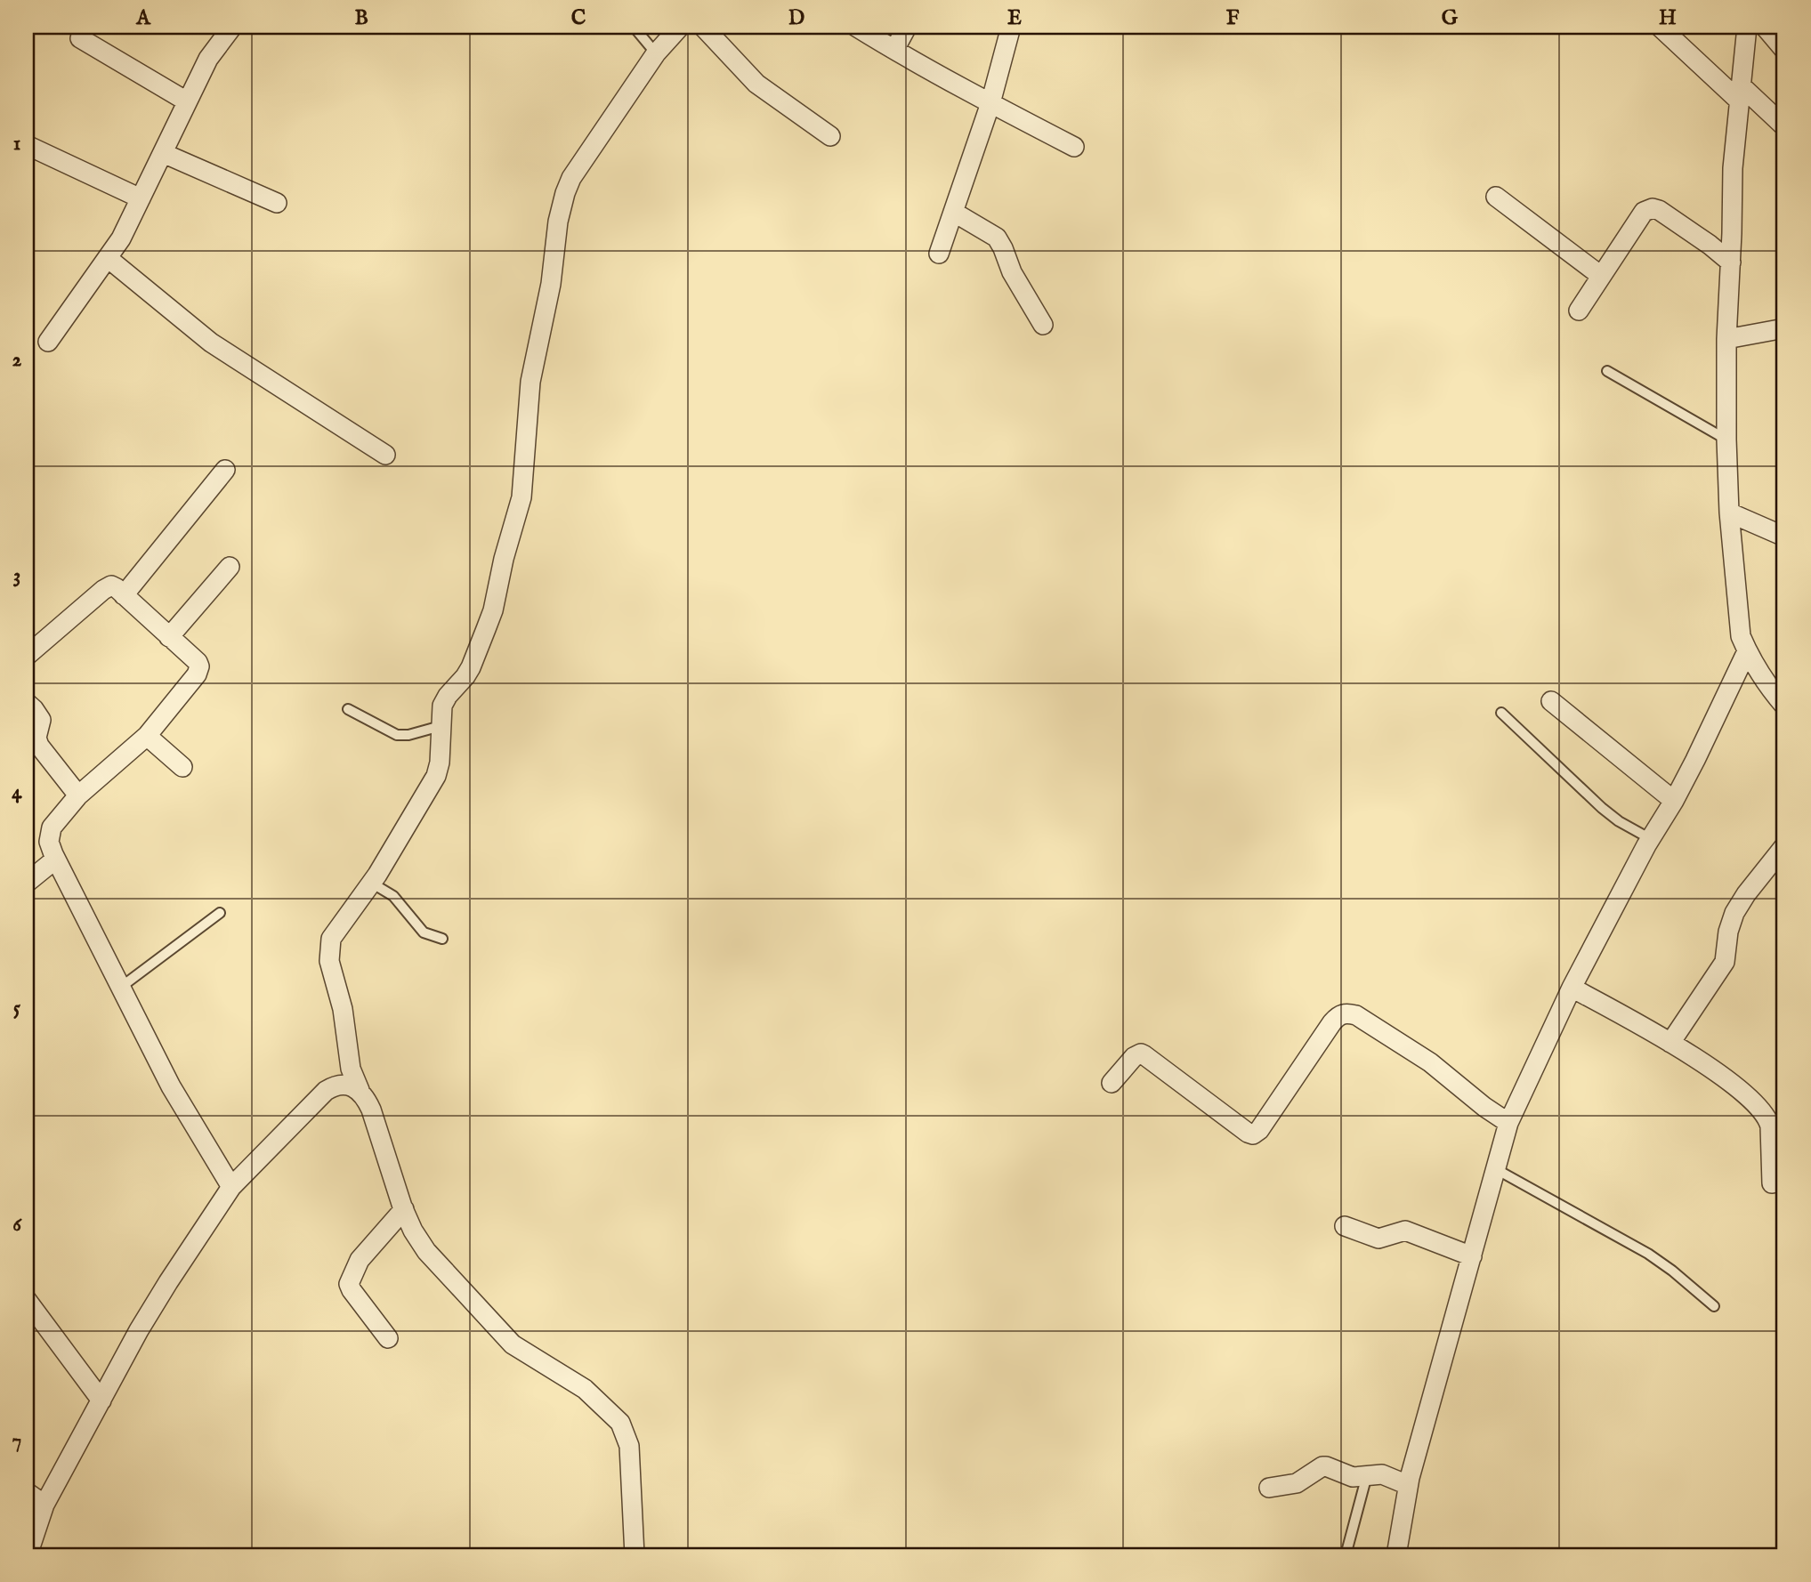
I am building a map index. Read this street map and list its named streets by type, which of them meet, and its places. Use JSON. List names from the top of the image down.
{
  "grid": {
    "columns": [
      "A",
      "B",
      "C",
      "D",
      "E",
      "F",
      "G",
      "H"
    ],
    "rows": [
      "1",
      "2",
      "3",
      "4",
      "5",
      "6",
      "7"
    ]
  }
}
